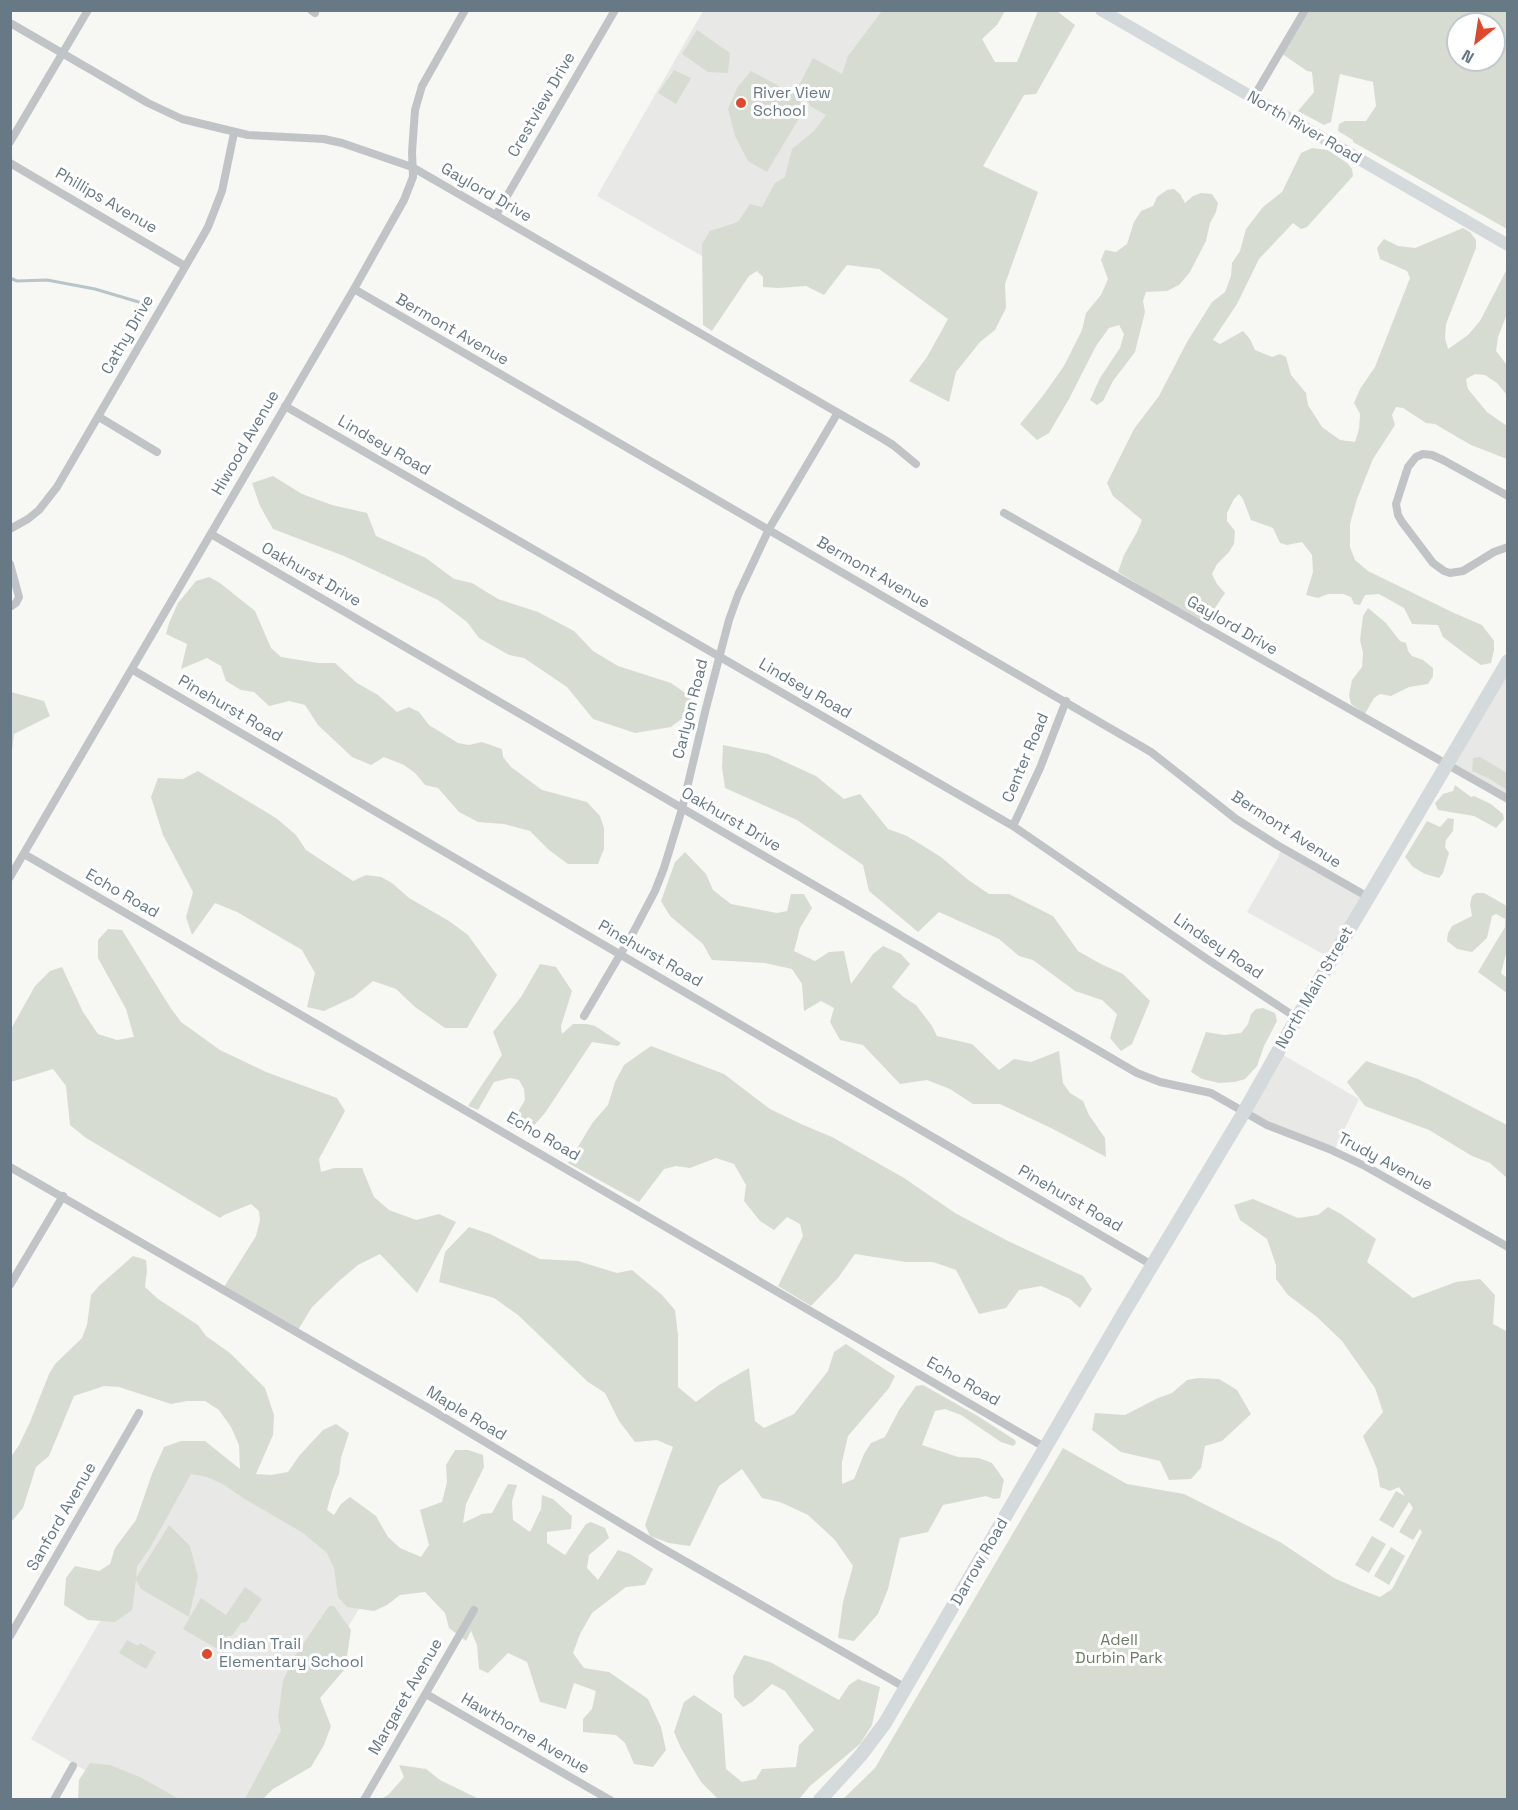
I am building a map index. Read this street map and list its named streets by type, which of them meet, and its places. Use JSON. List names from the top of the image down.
{
  "streets": {
    "main road": ["North Main Street", "Darrow Road"],
    "street": [
      "Crestview Drive",
      "North River Road",
      "Gaylord Drive",
      "Phillips Avenue",
      "Bermont Avenue",
      "Cathy Drive",
      "Hiwood Avenue",
      "Lindsey Road",
      "Oakhurst Drive",
      "Pinehurst Road",
      "Carlyon Road",
      "Center Road",
      "Echo Road",
      "Trudy Avenue",
      "Maple Road",
      "Sanford Avenue",
      "Margaret Avenue",
      "Hawthorne Avenue"
    ]
  },
  "crossings": [
    ["Crestview Drive", "Gaylord Drive"],
    ["Gaylord Drive", "Cathy Drive"],
    ["Gaylord Drive", "Hiwood Avenue"],
    ["Gaylord Drive", "Carlyon Road"],
    ["Gaylord Drive", "North Main Street"],
    ["Phillips Avenue", "Cathy Drive"],
    ["Bermont Avenue", "Hiwood Avenue"],
    ["Bermont Avenue", "Carlyon Road"],
    ["Bermont Avenue", "Center Road"],
    ["Bermont Avenue", "North Main Street"],
    ["Hiwood Avenue", "Lindsey Road"],
    ["Hiwood Avenue", "Oakhurst Drive"],
    ["Hiwood Avenue", "Pinehurst Road"],
    ["Hiwood Avenue", "Echo Road"],
    ["Lindsey Road", "Carlyon Road"],
    ["Lindsey Road", "Center Road"],
    ["Lindsey Road", "North Main Street"],
    ["Oakhurst Drive", "Carlyon Road"],
    ["Oakhurst Drive", "North Main Street"],
    ["Oakhurst Drive", "Trudy Avenue"],
    ["Pinehurst Road", "Carlyon Road"],
    ["Pinehurst Road", "North Main Street"],
    ["Echo Road", "Darrow Road"],
    ["North Main Street", "Trudy Avenue"],
    ["North Main Street", "Darrow Road"],
    ["Maple Road", "Darrow Road"],
    ["Margaret Avenue", "Hawthorne Avenue"]
  ],
  "parks": ["Adell Durbin Park"],
  "places": ["River View School", "Indian Trail Elementary School"],
  "north": "bottom left"
}
